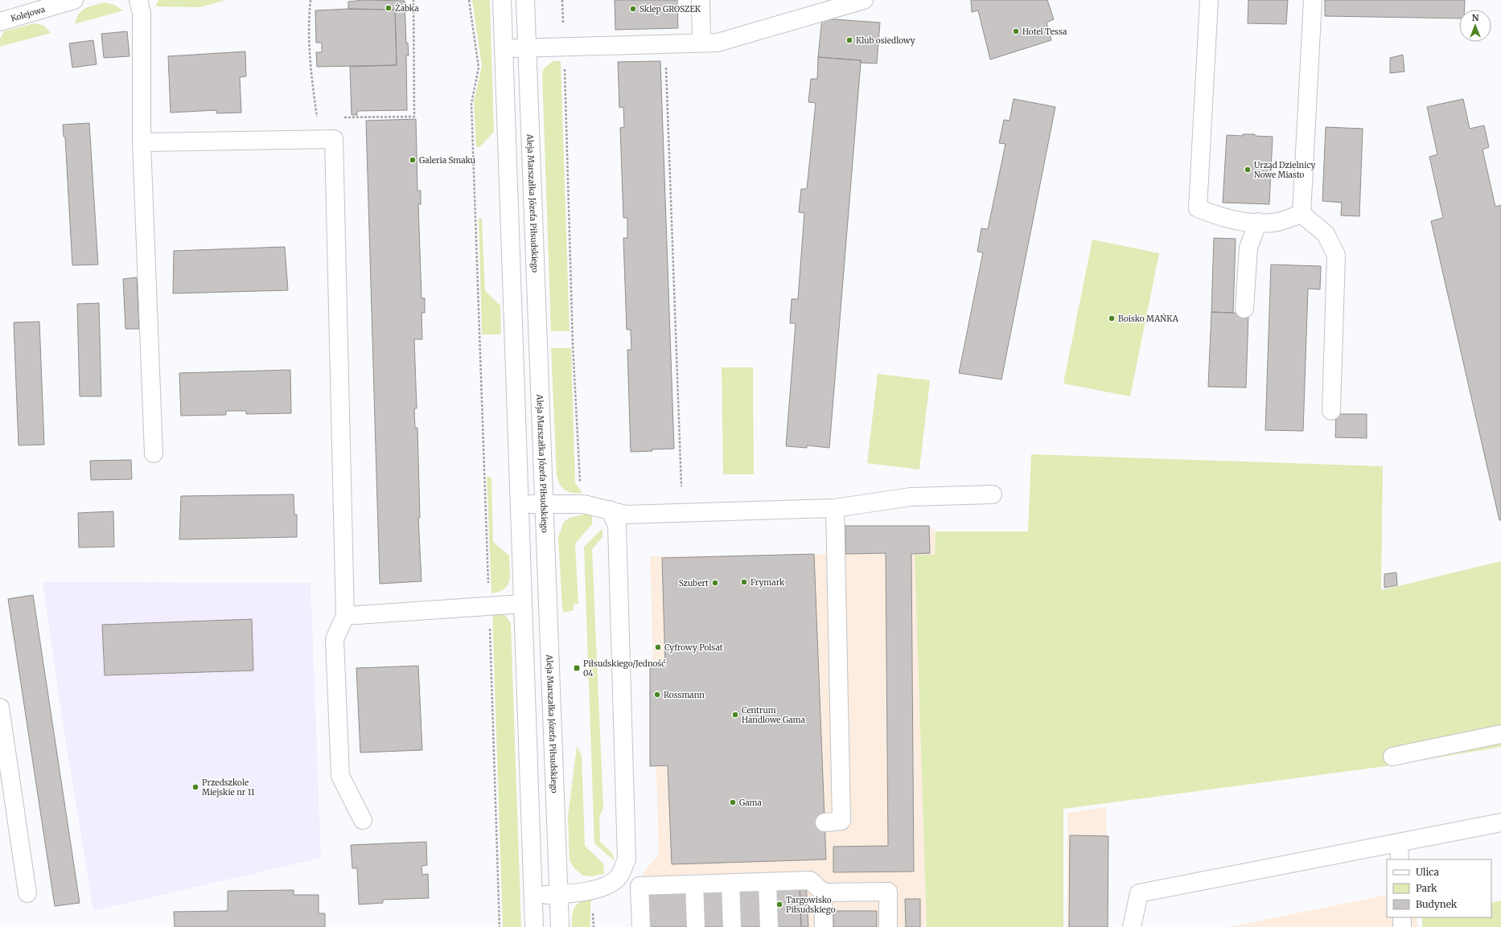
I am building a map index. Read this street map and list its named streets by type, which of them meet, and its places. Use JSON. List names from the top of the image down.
{
  "streets": {
    "street": ["Kolejowa", "Aleja Marszałka Józefa Piłsudskiego"]
  },
  "places": {
    "other": [
      "Żabka",
      "Sklep GROSZEK",
      "Hotel Tessa",
      "Klub osiedlowy",
      "Galeria Smaku",
      "Urząd Dzielnicy Nowe Miasto",
      "Boisko MAŃKA",
      "Frymark",
      "Szubert",
      "Cyfrowy Polsat",
      "Rossmann",
      "Centrum Handlowe Gama",
      "Przedszkole Miejskie nr 11",
      "Gama",
      "Targowisko Piłsudskiego"
    ],
    "transit": ["Piłsudskiego/Jedność 04"]
  },
  "legend": ["Ulica", "Park", "Budynek"],
  "north": "top"
}
